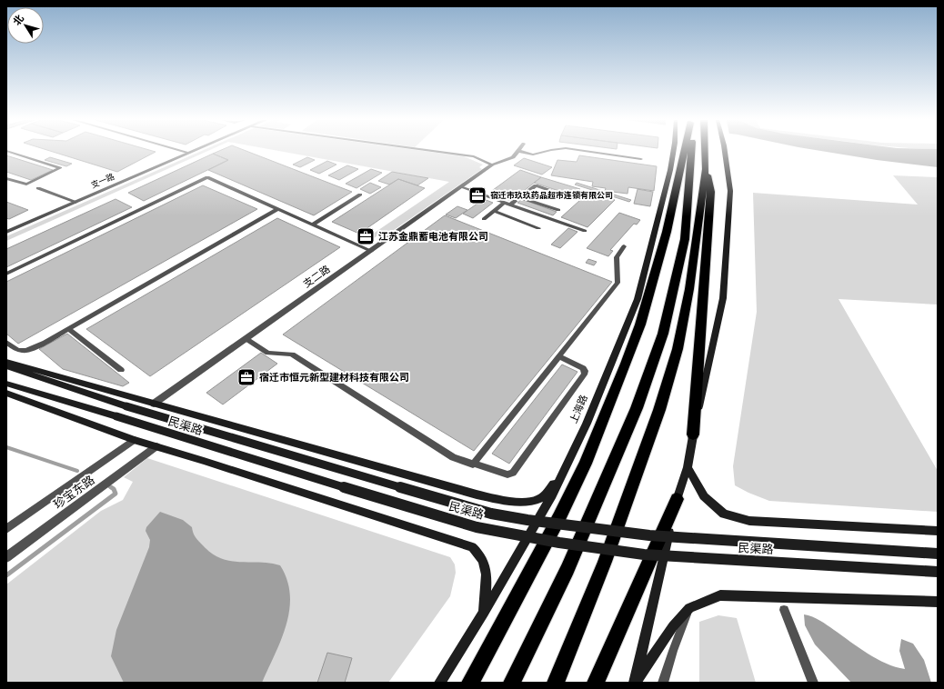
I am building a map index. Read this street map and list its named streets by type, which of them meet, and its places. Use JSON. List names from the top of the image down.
{
  "streets": {
    "highway": ["上海路"],
    "main road": ["民渠路"],
    "street": ["支一路", "支二路", "珍宝东路"]
  },
  "places": {
    "office": ["宿迁市玖玖药品超市连锁有限公司", "江苏金鼎蓄电池有限公司", "宿迁市恒元新型建材科技有限公司"]
  },
  "north": "top left"
}
